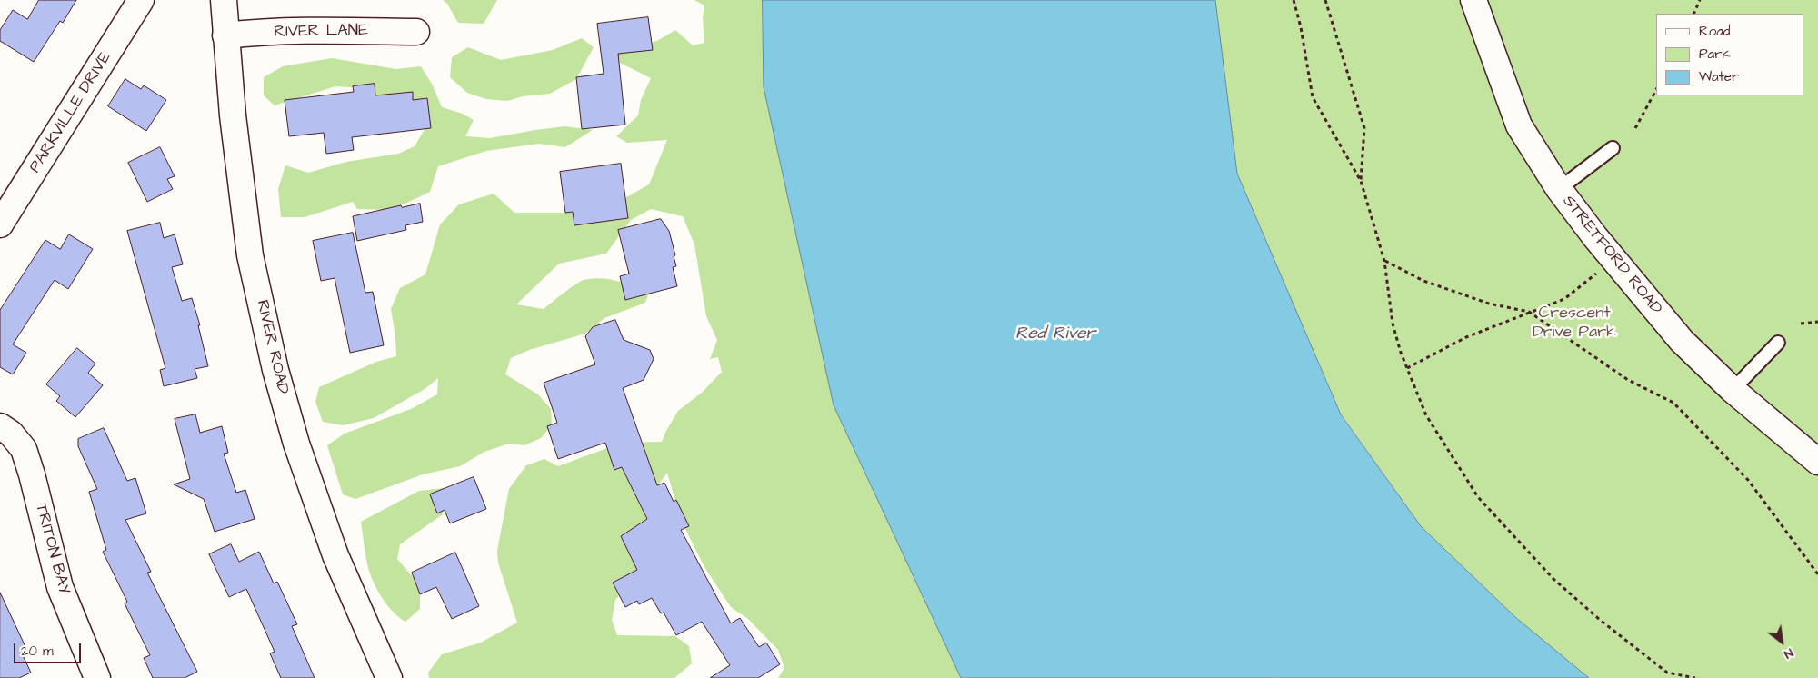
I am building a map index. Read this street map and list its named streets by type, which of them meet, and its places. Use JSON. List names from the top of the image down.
{
  "streets": {
    "street": [
      "RIVER LANE",
      "PARKVILLE DRIVE",
      "STRETFORD ROAD",
      "RIVER ROAD",
      "TRITON BAY"
    ]
  },
  "crossings": [
    ["RIVER LANE", "RIVER ROAD"]
  ],
  "water": ["Red River"],
  "parks": ["Crescent Drive Park"],
  "legend": ["Road", "Park", "Water"],
  "scale_bar": "20 m",
  "north": "bottom right"
}
